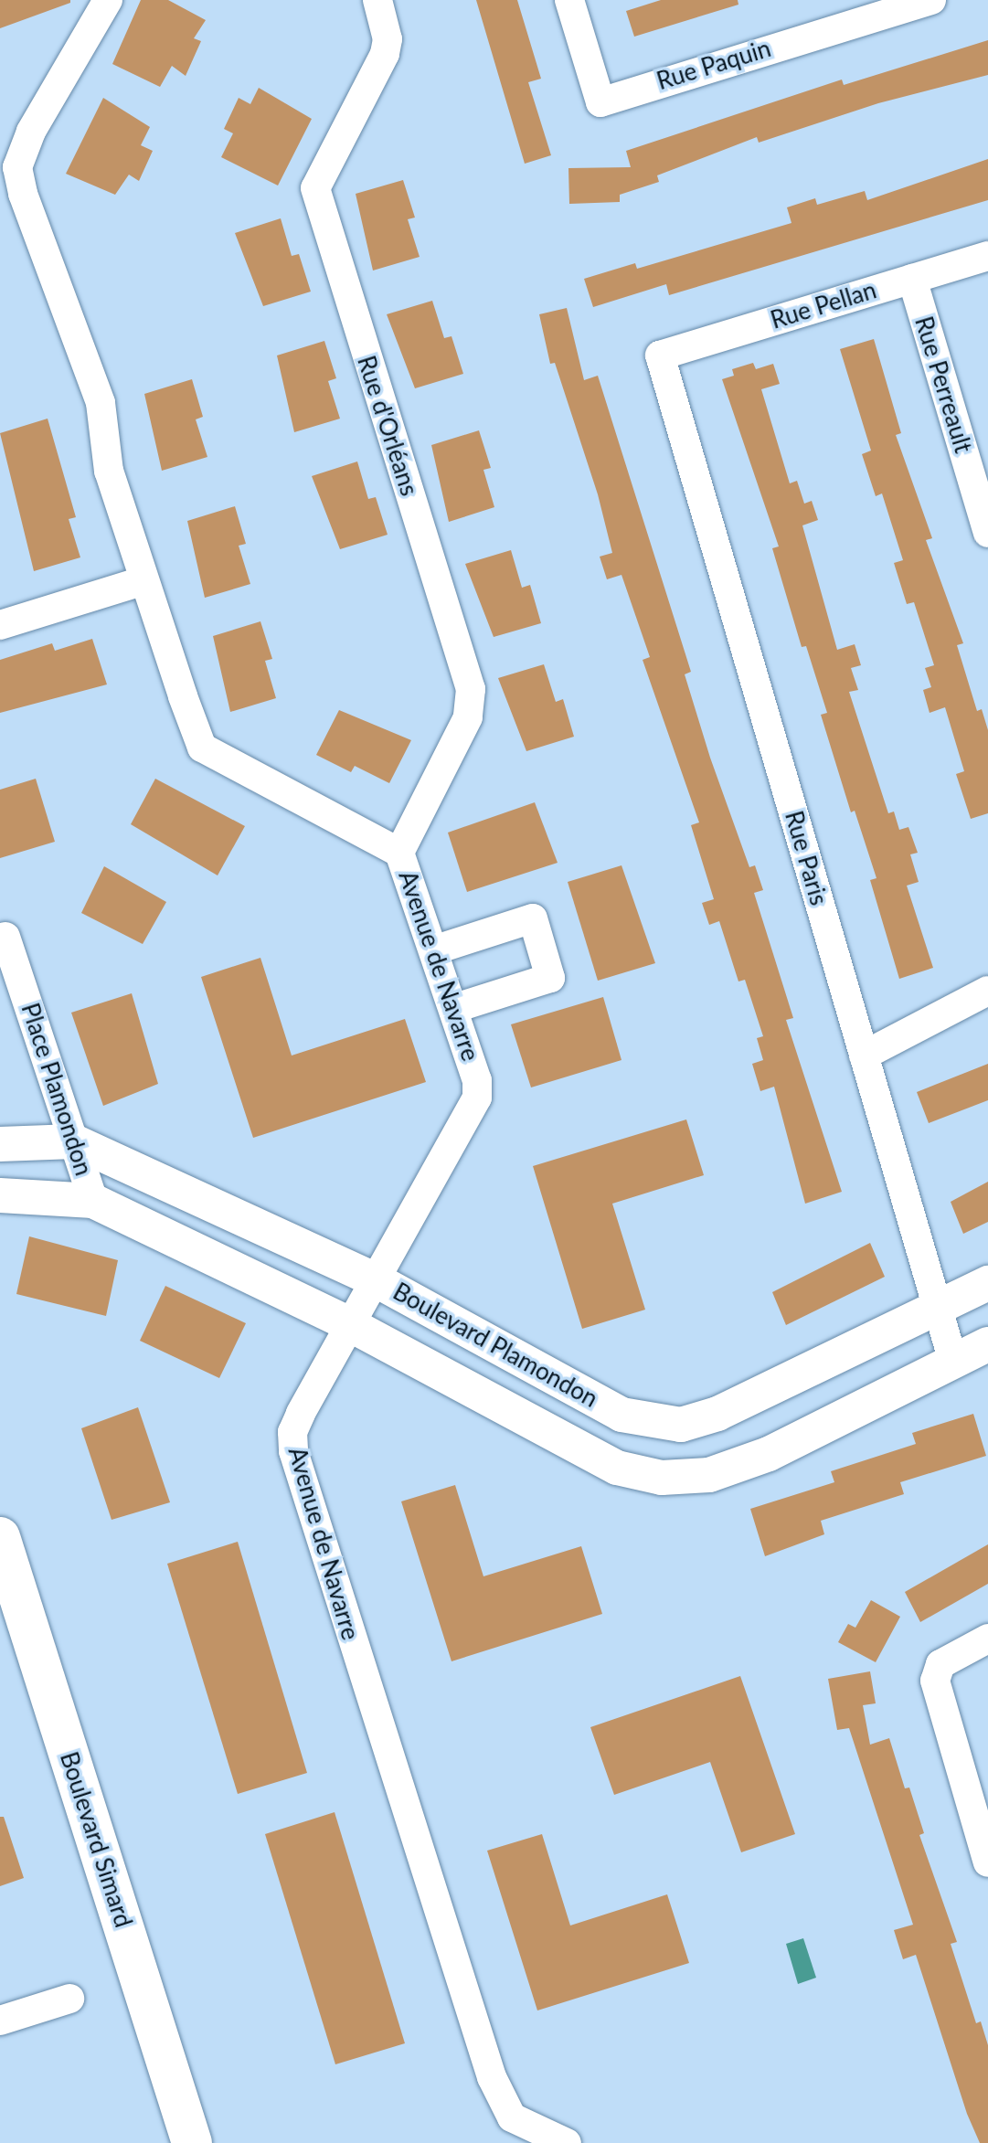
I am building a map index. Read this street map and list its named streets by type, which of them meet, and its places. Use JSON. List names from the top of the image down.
{
  "streets": {
    "main road": ["Boulevard Simard"],
    "street": [
      "Rue Paquin",
      "Rue Pellan",
      "Rue Perreault",
      "Rue d'Orléans",
      "Rue Paris",
      "Avenue de Navarre",
      "Place Plamondon",
      "Boulevard Plamondon"
    ]
  },
  "crossings": [
    ["Rue Pellan", "Rue Perreault"],
    ["Rue Pellan", "Rue Paris"],
    ["Rue d'Orléans", "Avenue de Navarre"],
    ["Rue Paris", "Boulevard Plamondon"],
    ["Avenue de Navarre", "Boulevard Plamondon"],
    ["Place Plamondon", "Boulevard Plamondon"]
  ]
}
